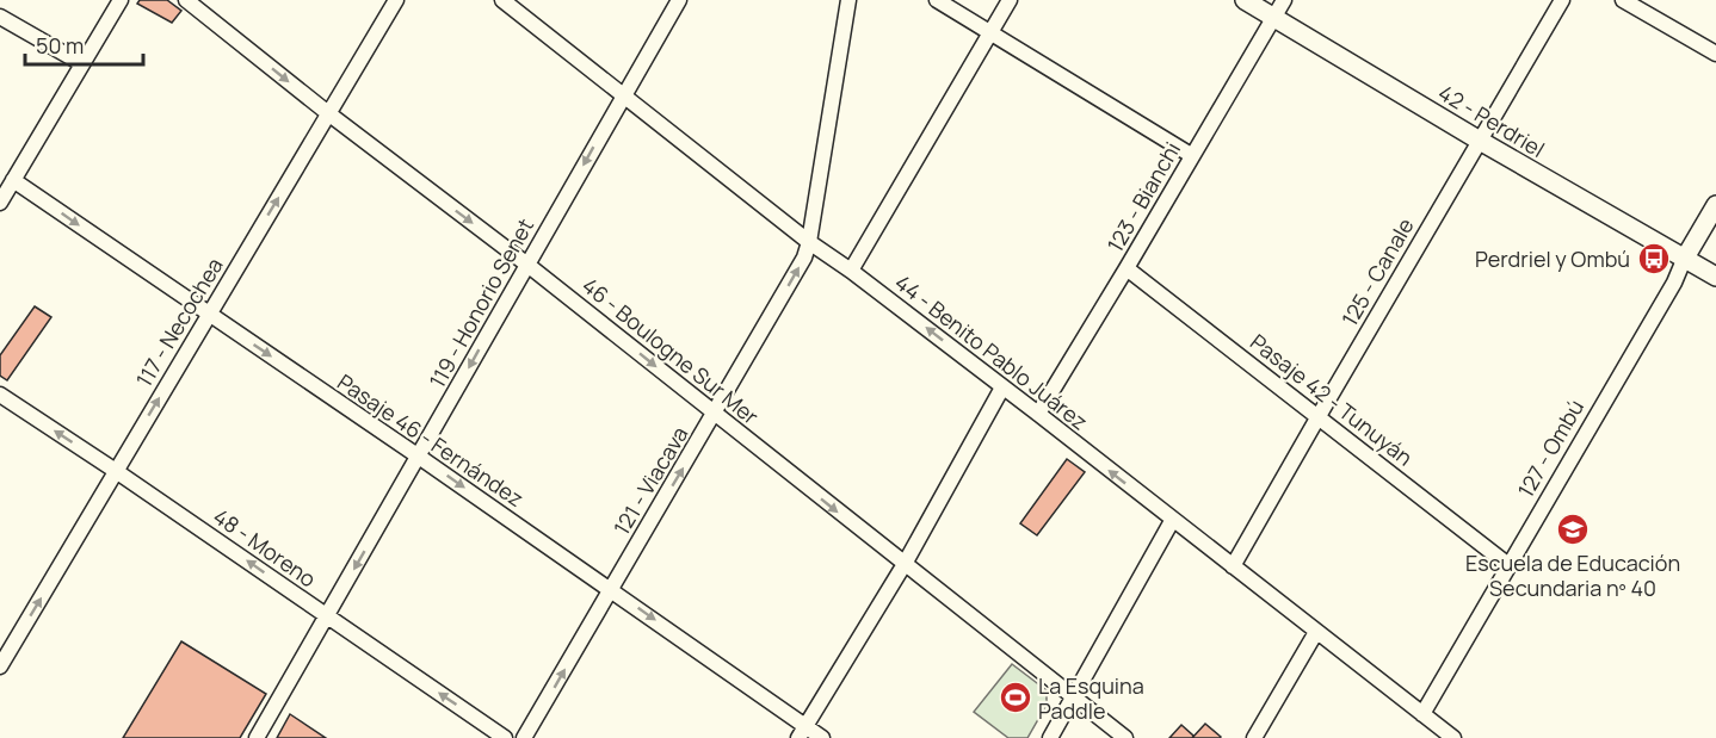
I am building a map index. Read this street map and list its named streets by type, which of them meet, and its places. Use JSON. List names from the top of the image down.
{
  "streets": {
    "street": [
      "42 - Perdriel",
      "123 - Bianchi",
      "125 - Canale",
      "119 - Honorio Senet",
      "117 - Necochea",
      "46 - Boulogne Sur Mer",
      "44 - Benito Pablo Juárez",
      "Pasaje 42 - Tunuyán",
      "Pasaje 46 - Fernández",
      "127 - Ombú",
      "121 - Viacava",
      "48 - Moreno"
    ]
  },
  "crossings": [
    ["42 - Perdriel", "123 - Bianchi"],
    ["42 - Perdriel", "125 - Canale"],
    ["42 - Perdriel", "127 - Ombú"],
    ["123 - Bianchi", "44 - Benito Pablo Juárez"],
    ["123 - Bianchi", "Pasaje 42 - Tunuyán"],
    ["125 - Canale", "44 - Benito Pablo Juárez"],
    ["125 - Canale", "Pasaje 42 - Tunuyán"],
    ["119 - Honorio Senet", "46 - Boulogne Sur Mer"],
    ["119 - Honorio Senet", "44 - Benito Pablo Juárez"],
    ["119 - Honorio Senet", "Pasaje 46 - Fernández"],
    ["119 - Honorio Senet", "48 - Moreno"],
    ["117 - Necochea", "46 - Boulogne Sur Mer"],
    ["117 - Necochea", "Pasaje 46 - Fernández"],
    ["117 - Necochea", "48 - Moreno"],
    ["46 - Boulogne Sur Mer", "121 - Viacava"],
    ["44 - Benito Pablo Juárez", "127 - Ombú"],
    ["44 - Benito Pablo Juárez", "121 - Viacava"],
    ["Pasaje 42 - Tunuyán", "127 - Ombú"],
    ["Pasaje 46 - Fernández", "121 - Viacava"]
  ],
  "one_way": [
    "119 - Honorio Senet",
    "117 - Necochea",
    "46 - Boulogne Sur Mer",
    "Pasaje 46 - Fernández",
    "121 - Viacava",
    "48 - Moreno"
  ],
  "places": {
    "bus stop": ["Perdriel y Ombú"],
    "school or university": ["Escuela de Educación Secundaria nº 40"],
    "sports": ["La Esquina Paddle"]
  },
  "scale_bar": "50 m"
}
